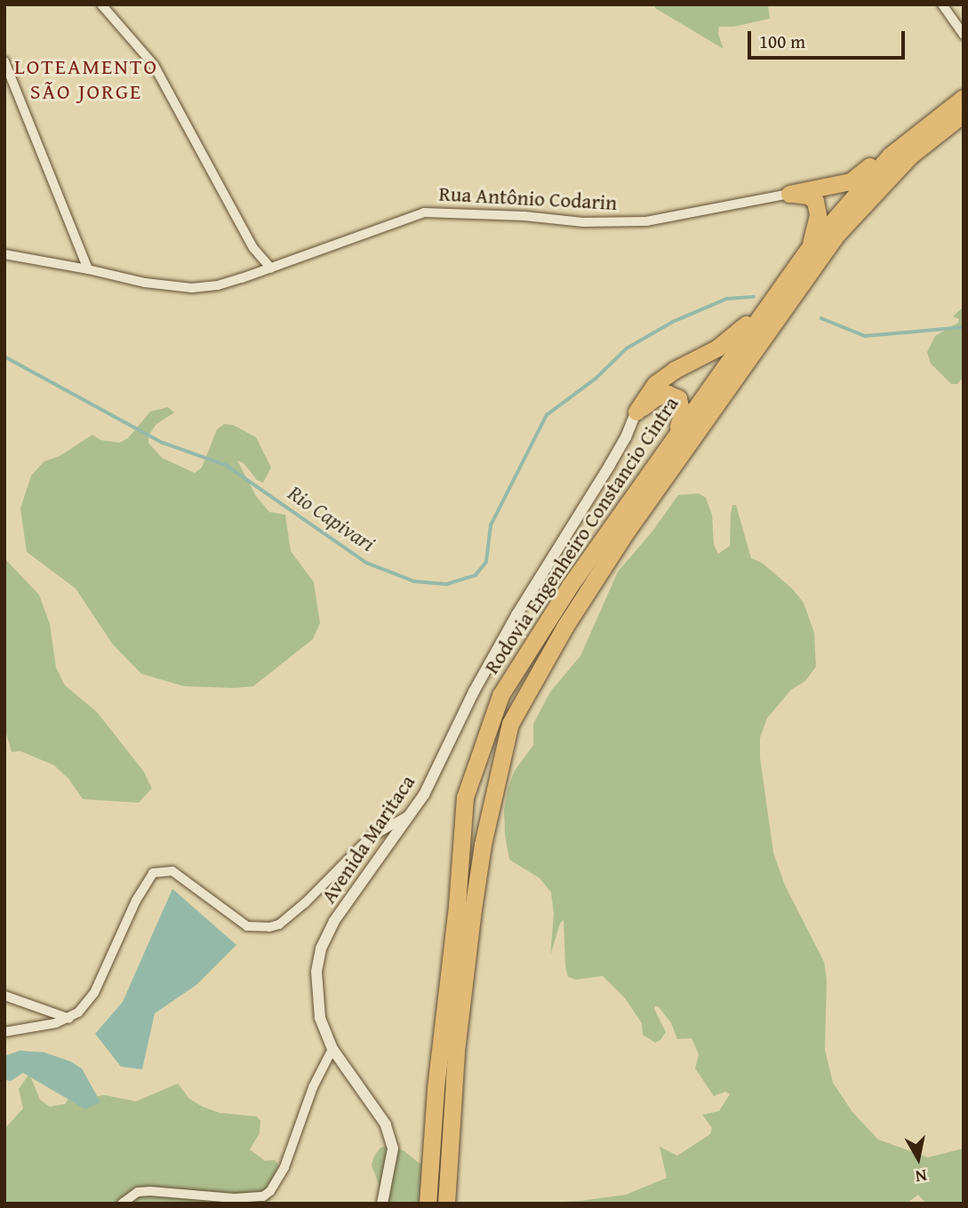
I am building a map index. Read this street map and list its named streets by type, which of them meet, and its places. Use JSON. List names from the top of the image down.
{
  "streets": {
    "highway": ["Rodovia Engenheiro Constancio Cintra"],
    "street": ["Rua Antônio Codarin", "Avenida Maritaca"]
  },
  "districts": ["LOTEAMENTO SÃO JORGE"],
  "water": ["Rio Capivari"],
  "scale_bar": "100 m",
  "north": "bottom"
}
